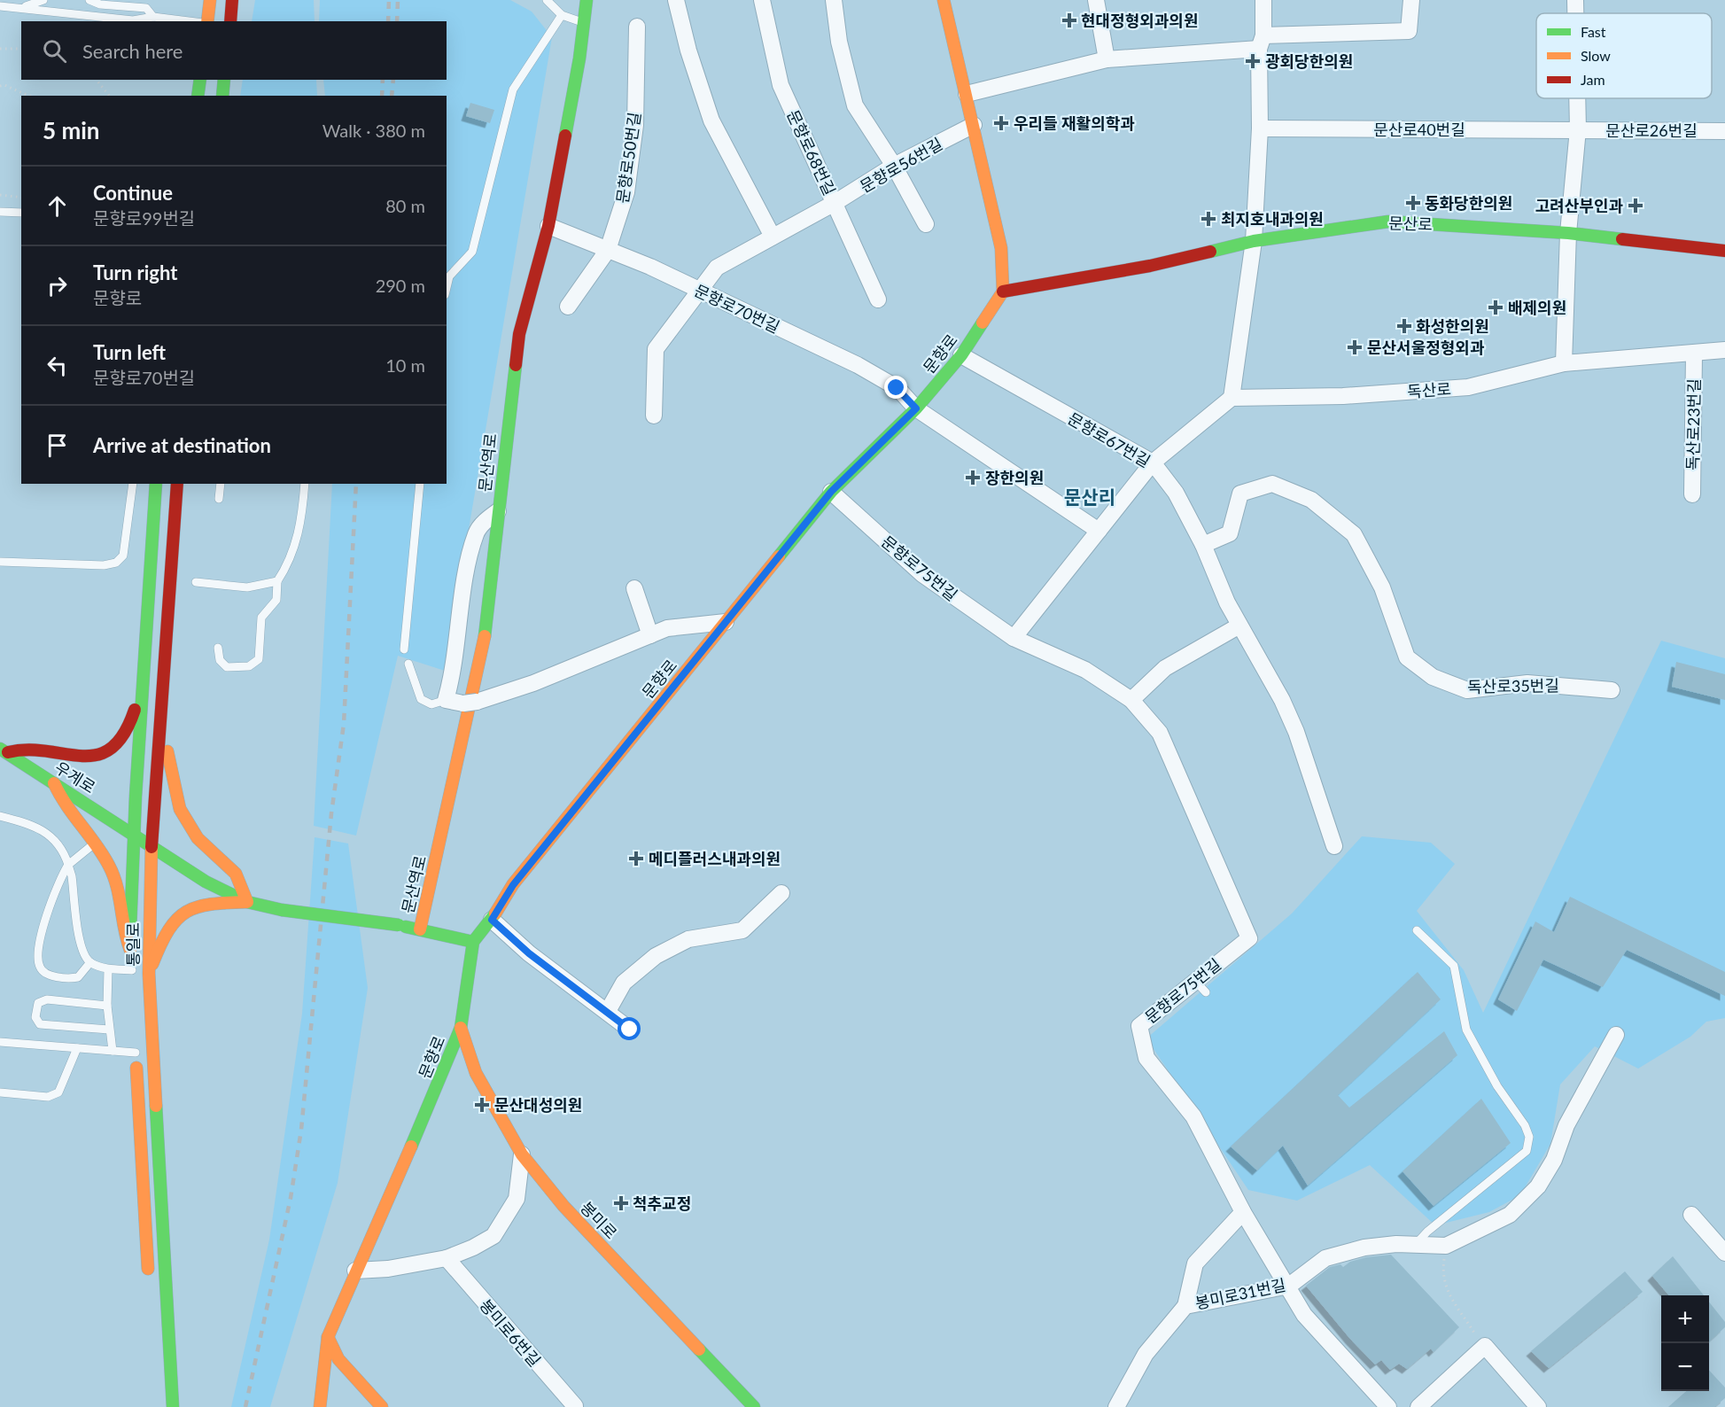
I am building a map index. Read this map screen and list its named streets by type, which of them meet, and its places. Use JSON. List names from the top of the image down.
{
  "streets": {
    "main road": [
      "문산로",
      "문향로",
      "문산역로",
      "우계로",
      "통일로",
      "봉미로"
    ],
    "street": [
      "문산로40번길",
      "문산로26번길",
      "문향로68번길",
      "문향로50번길",
      "문향로56번길",
      "문향로70번길",
      "독산로",
      "독산로23번길",
      "문향로67번길",
      "문향로75번길",
      "독산로35번길",
      "봉미로31번길",
      "봉미로6번길"
    ]
  },
  "crossings": [
    ["문산로40번길", "문산로26번길"],
    ["문향로68번길", "문향로56번길"],
    ["문향로50번길", "문향로70번길"],
    ["문향로56번길", "문향로70번길"],
    ["문산로", "문향로"],
    ["문향로70번길", "문향로"],
    ["문향로70번길", "문산역로"],
    ["문향로", "문향로67번길"],
    ["문향로", "문향로75번길"],
    ["문향로", "봉미로"],
    ["독산로", "독산로23번길"],
    ["문향로67번길", "독산로35번길"],
    ["문향로75번길", "봉미로31번길"],
    ["우계로", "통일로"]
  ],
  "districts": ["문산리"],
  "places": {
    "health": [
      "현대정형외과의원",
      "광회당한의원",
      "우리들 재활의학과",
      "동화당한의원",
      "고려산부인과",
      "최지호내과의원",
      "배제의원",
      "화성한의원",
      "문산서울정형외과",
      "장한의원",
      "메디플러스내과의원",
      "문산대성의원",
      "척추교정"
    ]
  },
  "legend": ["Fast", "Slow", "Jam"],
  "page": {
    "search": "Search here",
    "heading": ["5 min", "Walk · 380 m"],
    "list": [
      ["Continue", "문향로99번길", "80 m"],
      ["Turn right", "문향로", "290 m"],
      ["Turn left", "문향로70번길", "10 m"],
      "Arrive at destination"
    ],
    "map_buttons": ["+", "−"]
  }
}
